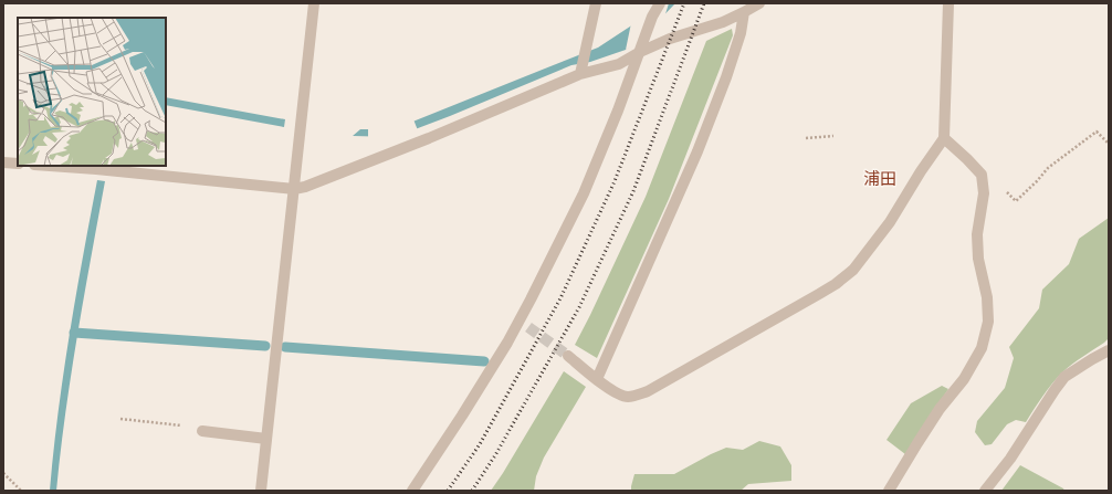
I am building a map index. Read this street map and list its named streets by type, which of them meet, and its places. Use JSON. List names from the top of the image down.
{
  "districts": ["浦田"]
}
